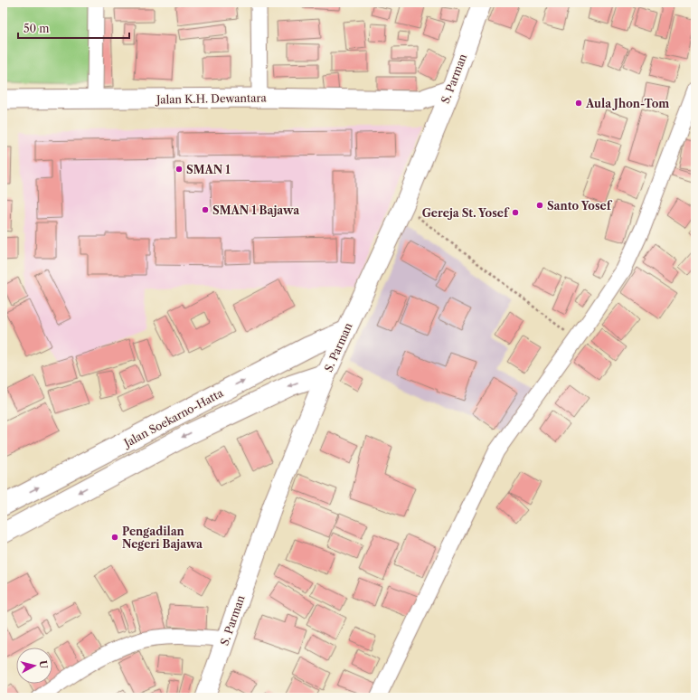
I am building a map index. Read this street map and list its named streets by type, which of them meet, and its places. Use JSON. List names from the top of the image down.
{
  "streets": {
    "highway": ["Jalan Soekarno-Hatta"],
    "street": ["S. Parman", "Jalan K.H. Dewantara"]
  },
  "crossings": [
    ["S. Parman", "Jalan K.H. Dewantara"],
    ["S. Parman", "Jalan Soekarno-Hatta"]
  ],
  "places": [
    "Aula Jhon-Tom",
    "SMAN 1",
    "Santo Yosef",
    "SMAN 1 Bajawa",
    "Gereja St. Yosef",
    "Pengadilan Negeri Bajawa"
  ],
  "scale_bar": "50 m",
  "north": "right"
}
